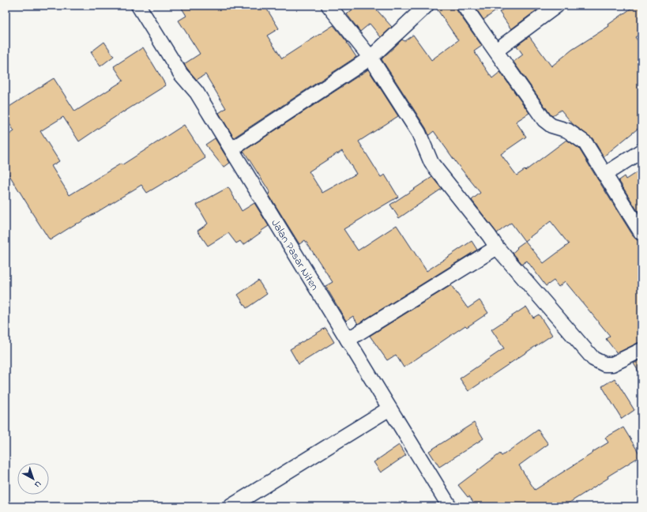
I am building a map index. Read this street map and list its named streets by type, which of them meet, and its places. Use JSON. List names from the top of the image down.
{
  "streets": {
    "street": ["Jalan Pasar Niten"]
  },
  "north": "bottom right"
}
